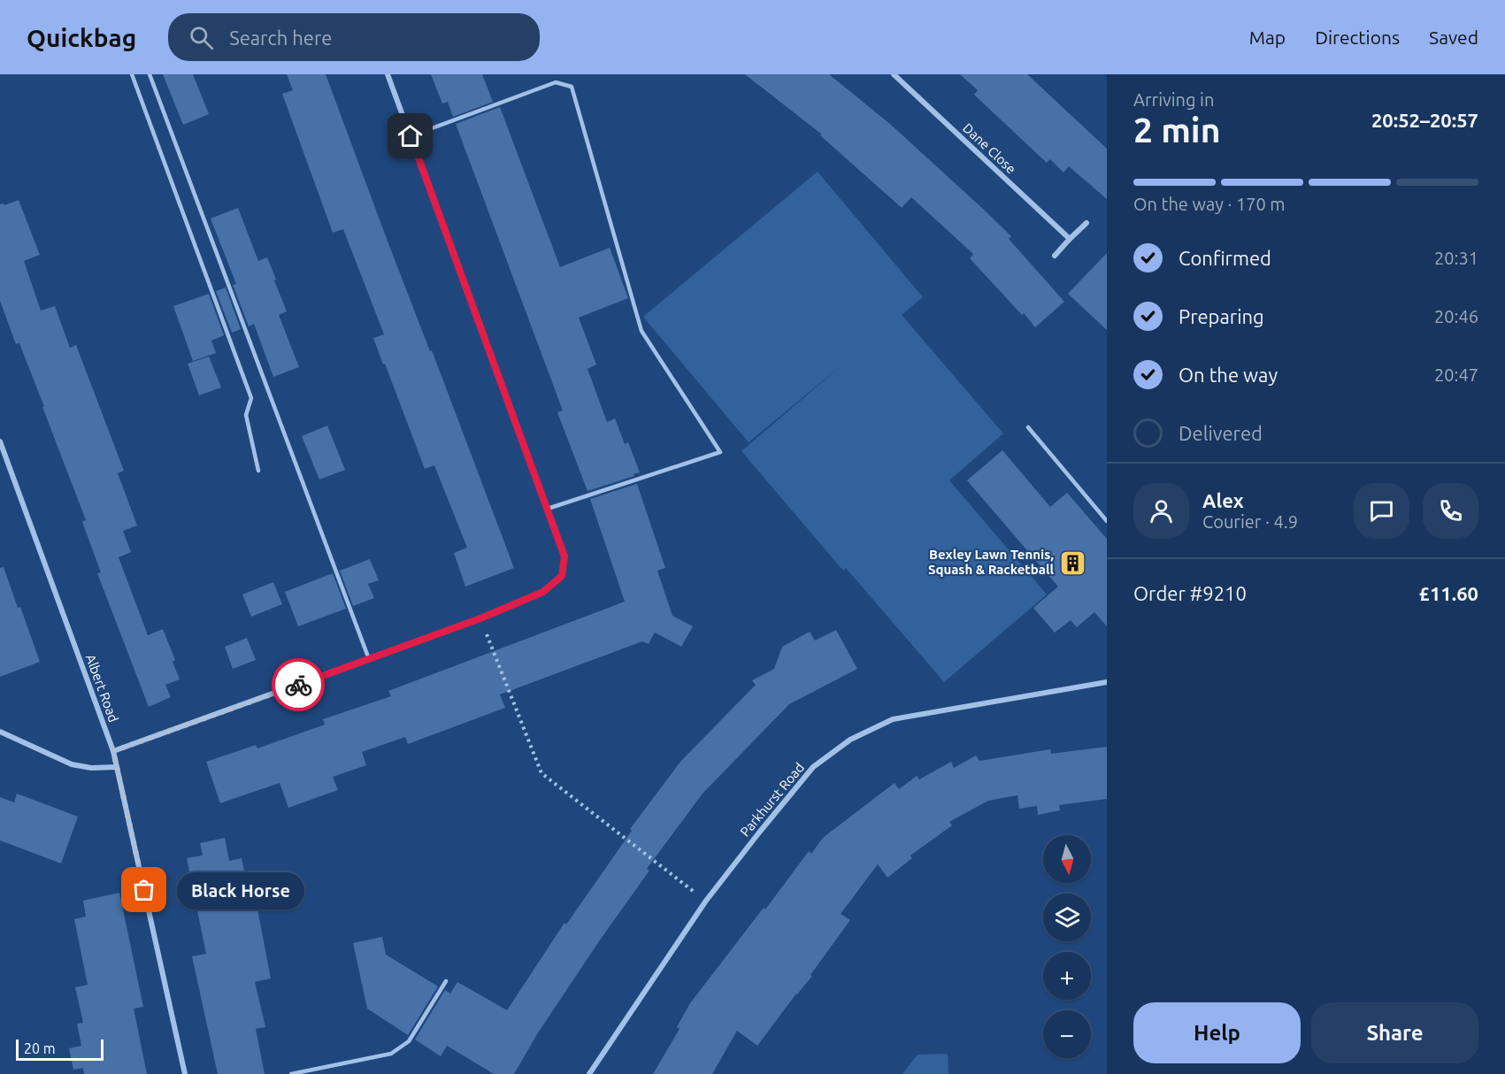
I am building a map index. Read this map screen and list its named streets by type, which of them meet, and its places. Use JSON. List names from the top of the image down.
{
  "streets": {
    "street": ["Dane Close", "Albert Road", "Parkhurst Road"]
  },
  "places": {
    "building": ["Bexley Lawn Tennis, Squash & Racketball"],
    "other": ["Black Horse"]
  },
  "scale_bar": "20 m",
  "north": "bottom",
  "page": {
    "header": "Quickbag",
    "search": "Search here",
    "nav": ["Map", "Directions", "Saved"],
    "heading": ["2 min", "Arriving in", "20:52–20:57"],
    "panel": [
      "Alex",
      "Courier · 4.9",
      "Order #9210",
      "£11.60"
    ],
    "bar": "On the way · 170 m",
    "list": [
      ["Confirmed", "20:31"],
      ["Preparing", "20:46"],
      ["On the way", "20:47"],
      "Delivered"
    ],
    "map_buttons": ["+", "−"],
    "bubble": "Black Horse",
    "buttons": ["Help", "Share"],
    "scale": "20 m"
  }
}
